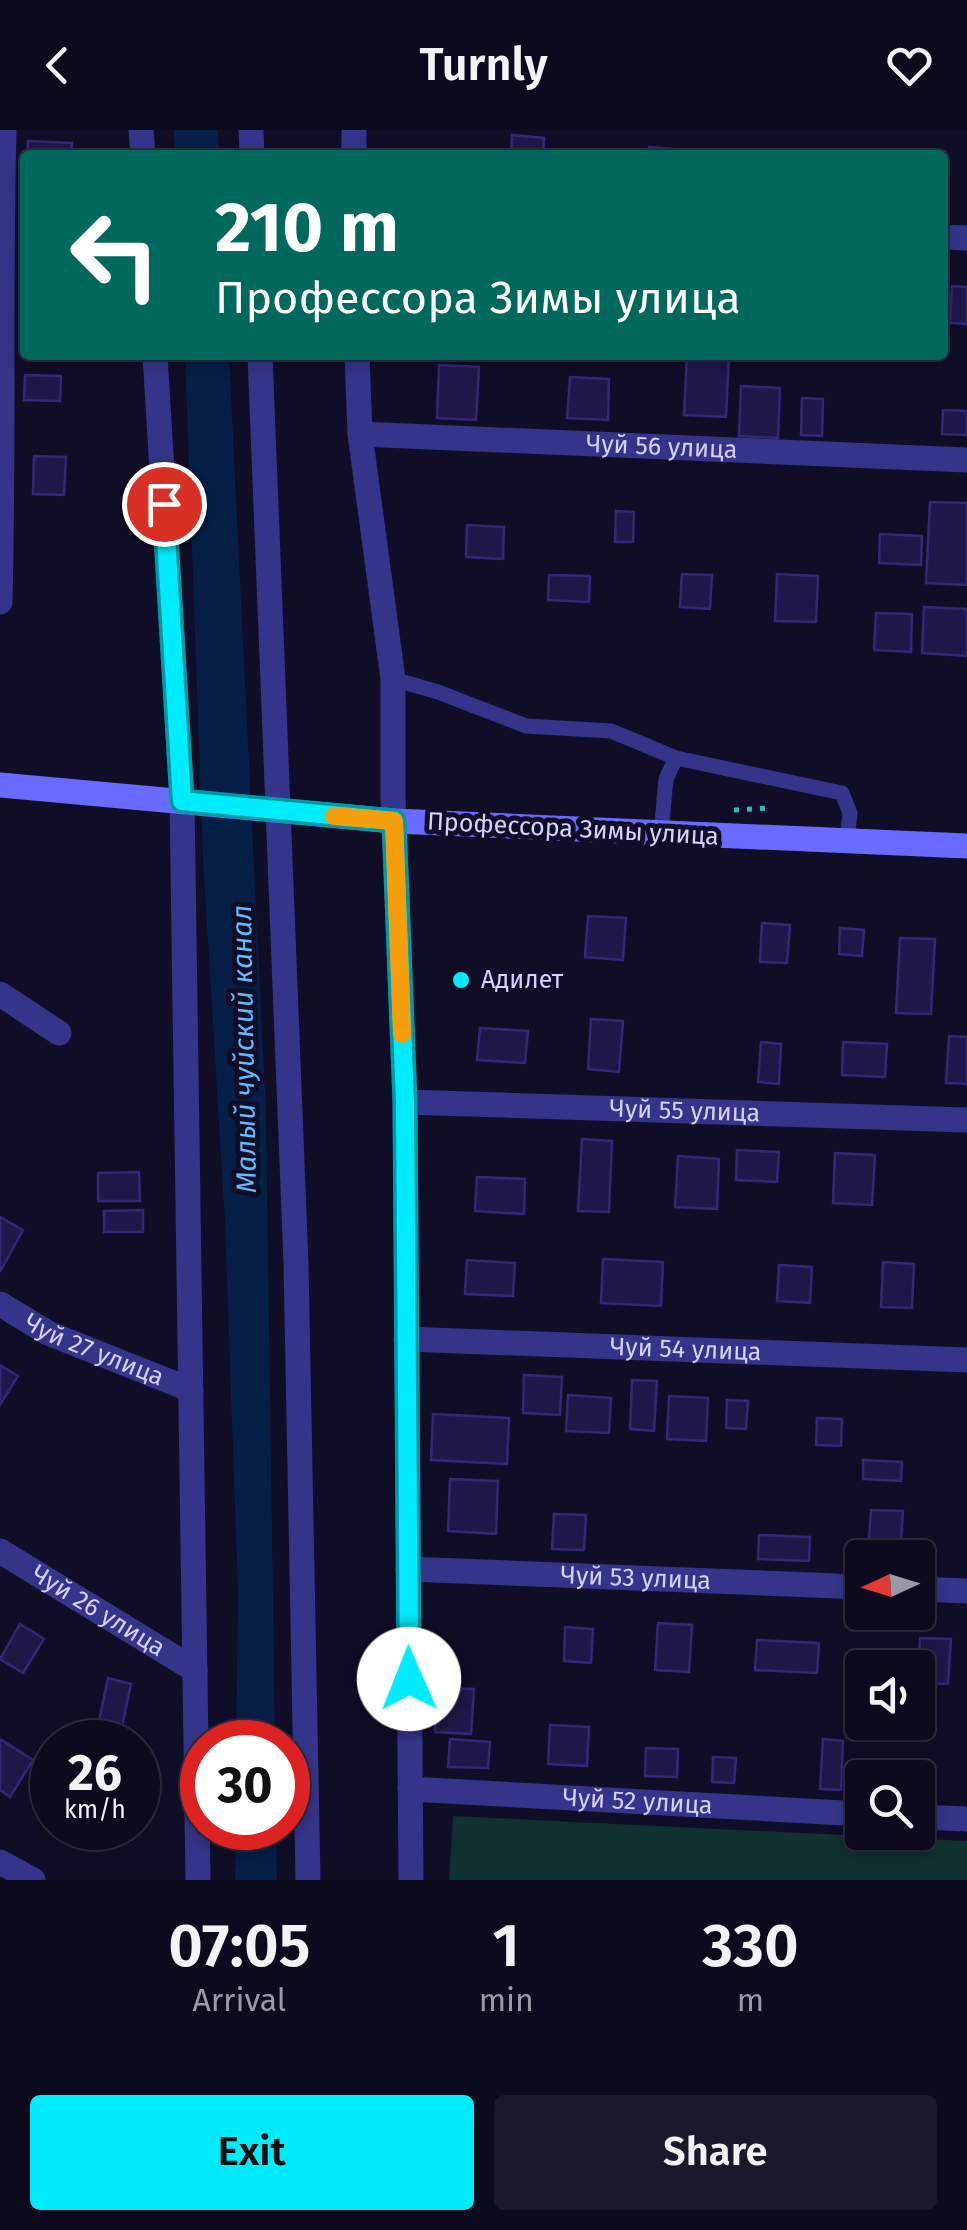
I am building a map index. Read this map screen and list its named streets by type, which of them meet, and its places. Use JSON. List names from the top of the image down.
{
  "streets": {
    "street": [
      "Чуй 56 улица",
      "Профессора Зимы улица",
      "Чуй 55 улица",
      "Чуй 27 улица",
      "Чуй 54 улица",
      "Чуй 53 улица",
      "Чуй 26 улица",
      "Чуй 52 улица"
    ]
  },
  "water": ["Малый чуйский канал"],
  "places": ["Адилет"],
  "north": "left",
  "page": {
    "header": "Turnly",
    "turn": ["210 m", "Профессора Зимы улица"],
    "speed": "26 km/h",
    "limit": "30",
    "eta": [
      "07:05",
      "Arrival",
      "1",
      "min",
      "330",
      "m"
    ],
    "buttons": ["Exit", "Share"]
  }
}
